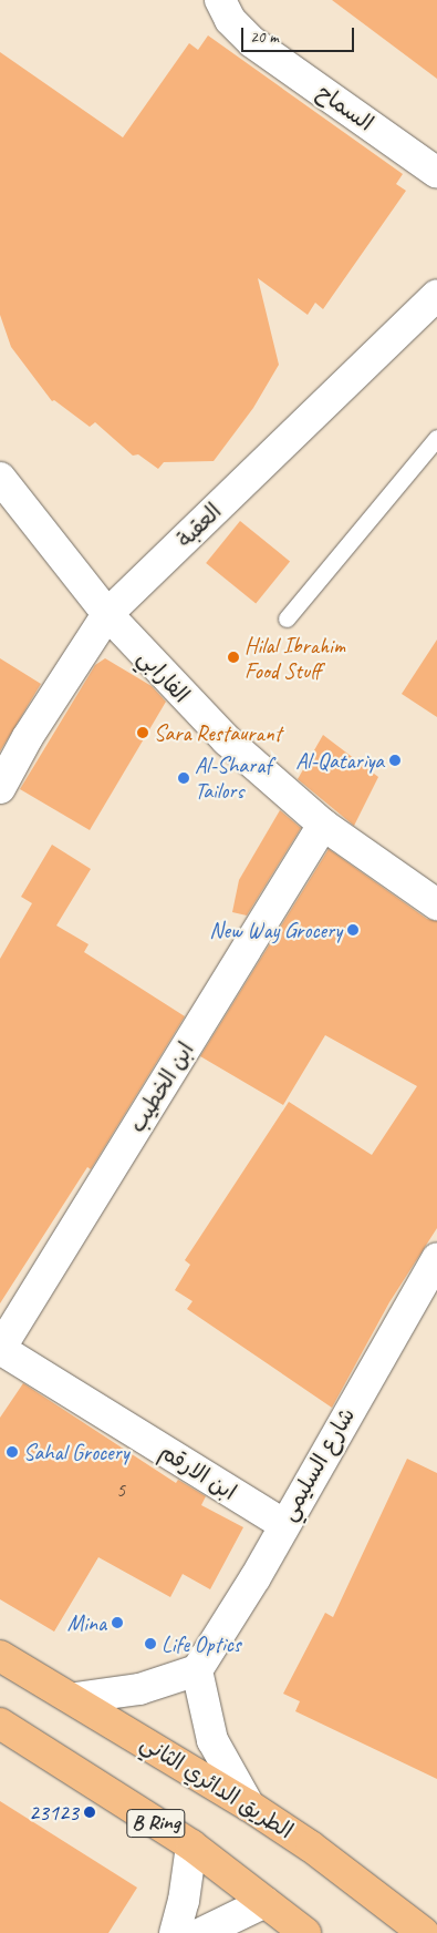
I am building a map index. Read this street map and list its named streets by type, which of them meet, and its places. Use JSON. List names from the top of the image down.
{
  "streets": {
    "main road": ["الطريق الدائري الثاني", "B Ring"],
    "street": [
      "السماح",
      "العقبة",
      "الفارابي",
      "ابن الخطيب",
      "شارع السليمي",
      "ابن الارقم"
    ]
  },
  "crossings": [
    ["العقبة", "الفارابي"],
    ["الفارابي", "ابن الخطيب"],
    ["ابن الخطيب", "ابن الارقم"],
    ["شارع السليمي", "ابن الارقم"]
  ],
  "places": [
    "Hilal Ibrahim Food Stuff",
    "Sara Restaurant",
    "Al-Qatariya",
    "Al-Sharaf Tailors",
    "New Way Grocery",
    "Sahal Grocery",
    "Mina",
    "Life Optics",
    "23123"
  ],
  "house_numbers": ["5"],
  "scale_bar": "20 m"
}
